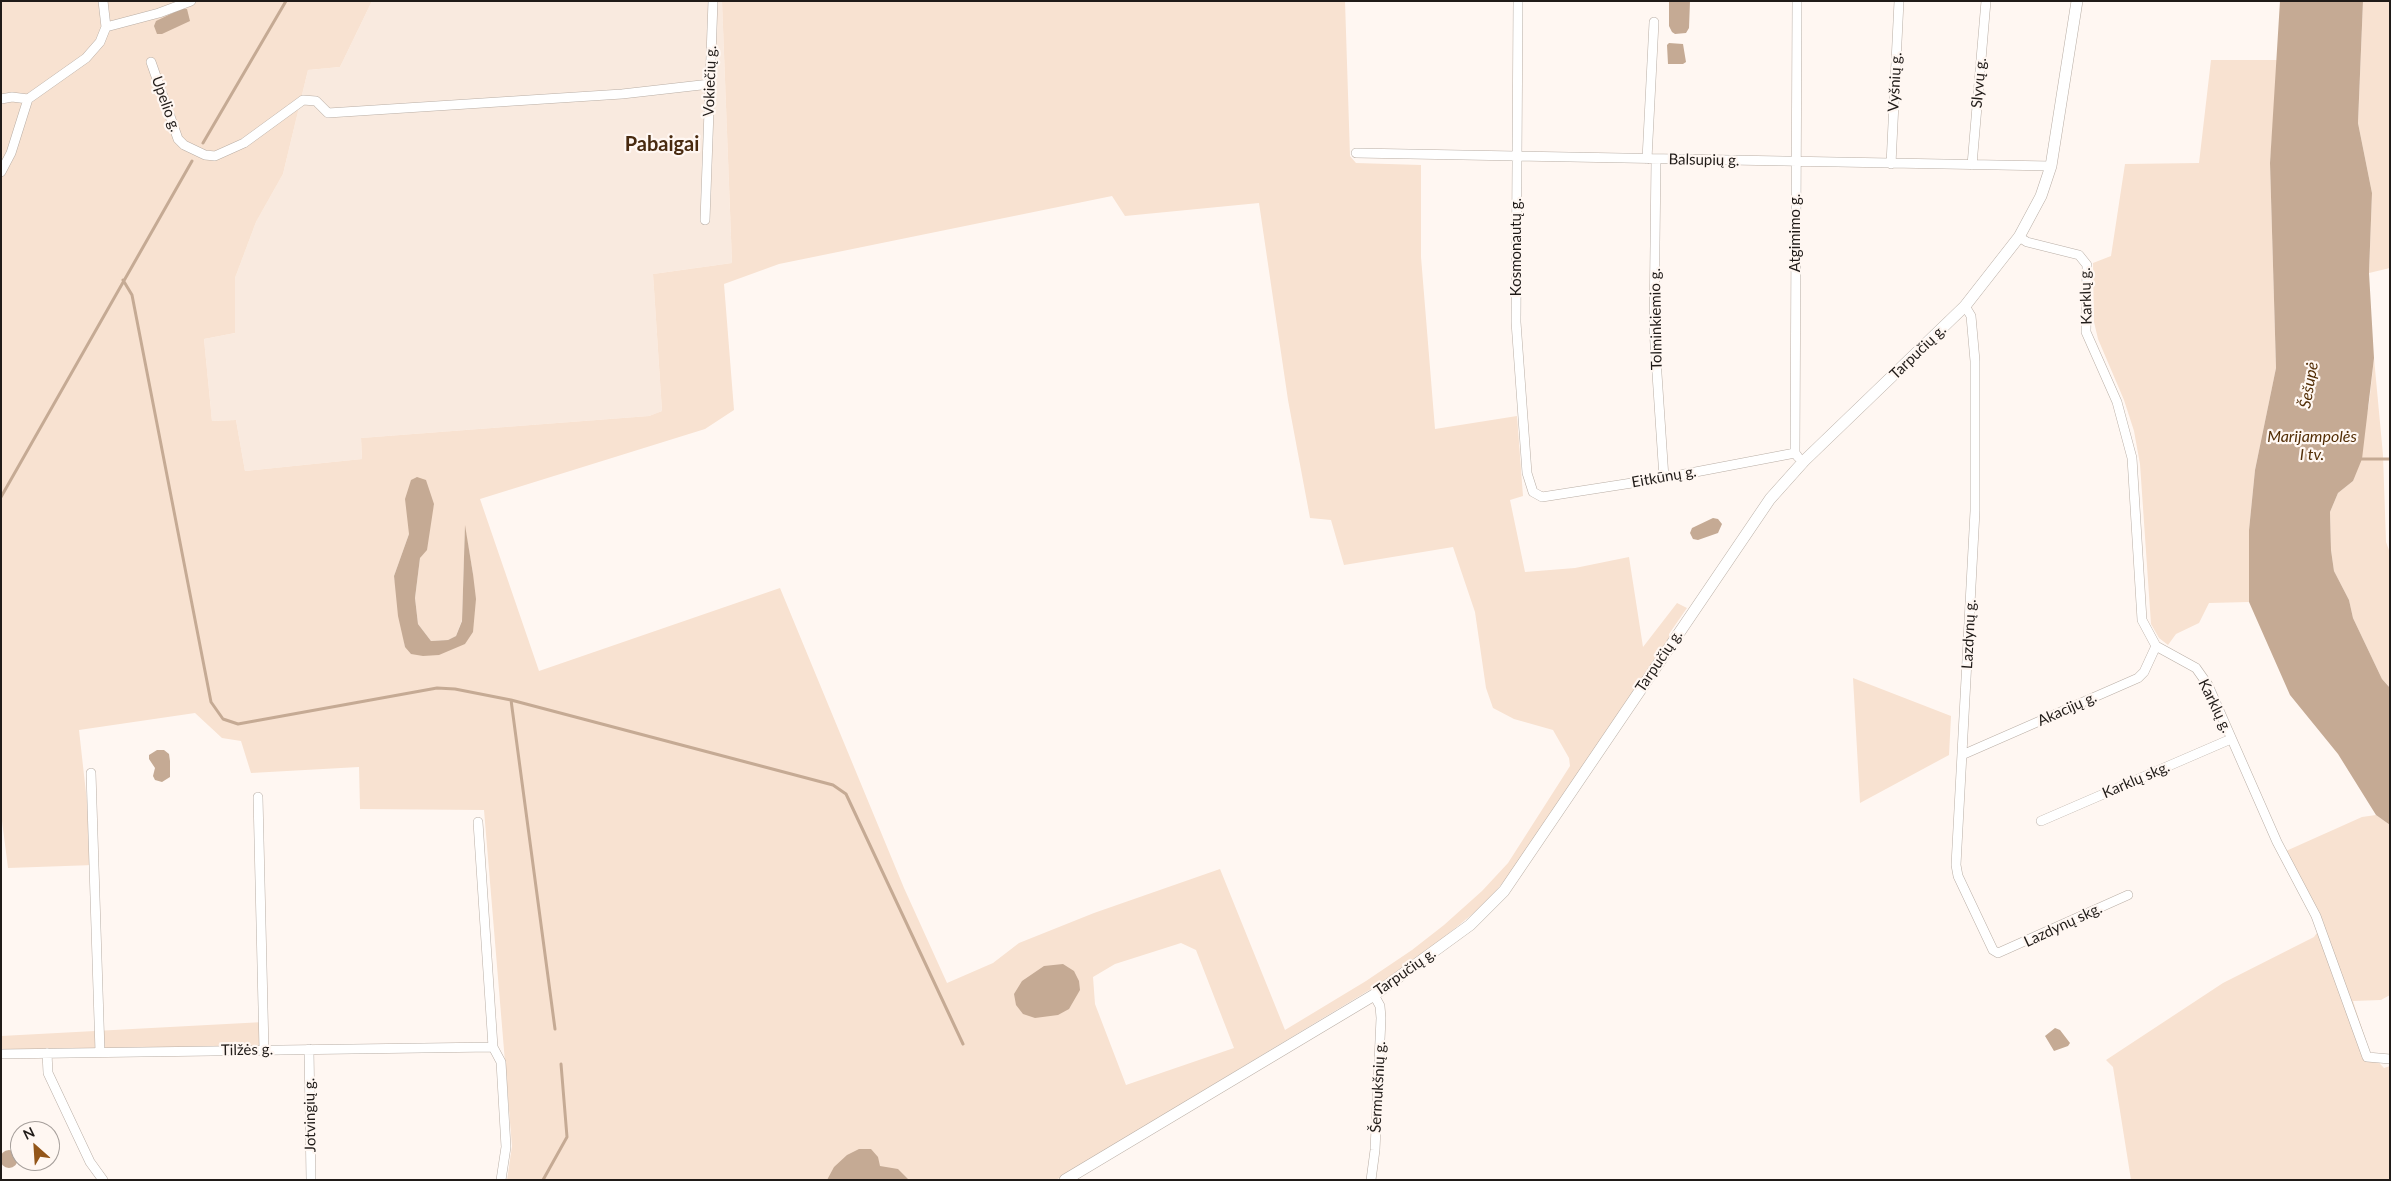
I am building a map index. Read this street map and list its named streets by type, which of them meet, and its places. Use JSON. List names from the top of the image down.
{
  "streets": {
    "main road": ["Tarpučių g."],
    "street": [
      "Vokiečių g.",
      "Vyšnių g.",
      "Slyvų g.",
      "Upelio g.",
      "Balsupių g.",
      "Atgimimo g.",
      "Kosmonautų g.",
      "Karklų g.",
      "Tolminkiemio g.",
      "Eitkūnų g.",
      "Lazdynų g.",
      "Akacijų g.",
      "Karklų skg.",
      "Lazdynų skg.",
      "Tilžės g.",
      "Šermukšnių g.",
      "Jotvingių g."
    ]
  },
  "crossings": [
    ["Vokiečių g.", "Upelio g."],
    ["Vyšnių g.", "Balsupių g."],
    ["Slyvų g.", "Balsupių g."],
    ["Balsupių g.", "Atgimimo g."],
    ["Balsupių g.", "Kosmonautų g."],
    ["Balsupių g.", "Tolminkiemio g."],
    ["Balsupių g.", "Tarpučių g."],
    ["Atgimimo g.", "Eitkūnų g."],
    ["Kosmonautų g.", "Eitkūnų g."],
    ["Karklų g.", "Tarpučių g."],
    ["Karklų g.", "Akacijų g."],
    ["Karklų g.", "Karklų skg."],
    ["Tolminkiemio g.", "Eitkūnų g."],
    ["Tarpučių g.", "Lazdynų g."],
    ["Tarpučių g.", "Šermukšnių g."],
    ["Lazdynų g.", "Akacijų g."],
    ["Lazdynų g.", "Lazdynų skg."],
    ["Tilžės g.", "Jotvingių g."]
  ],
  "districts": ["Pabaigai"],
  "water": ["Šešupė", "Marijampolės I tv."],
  "north": "top left"
}
